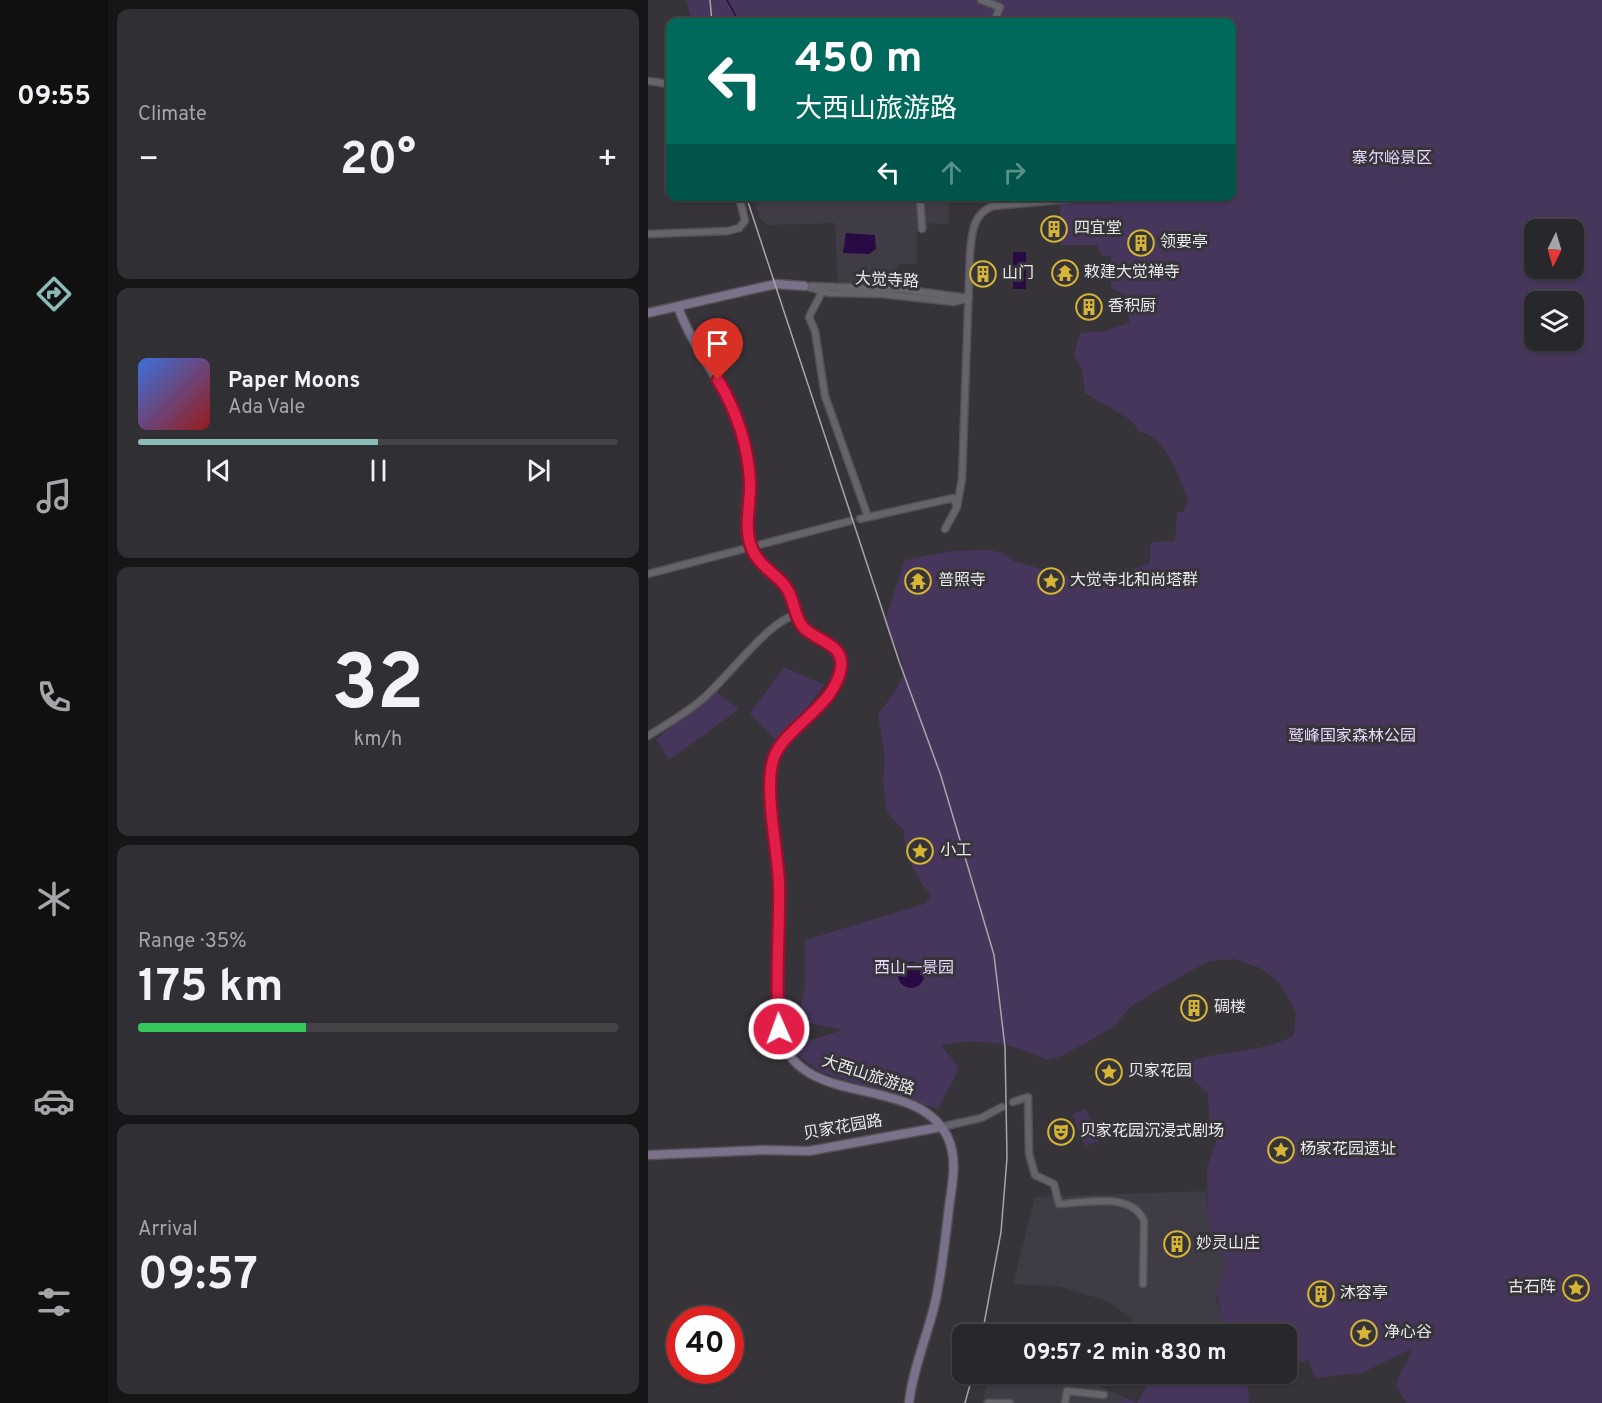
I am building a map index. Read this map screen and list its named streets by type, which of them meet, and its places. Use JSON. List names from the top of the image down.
{
  "streets": {
    "street": ["大觉寺路", "大西山旅游路", "贝家花园路"]
  },
  "crossings": [
    ["大西山旅游路", "贝家花园路"]
  ],
  "parks": ["寨尔峪景区", "鹫峰国家森林公园", "西山一景园"],
  "places": {
    "building": [
      "四宜堂",
      "领要亭",
      "山门",
      "香积厨",
      "碉楼",
      "妙灵山庄",
      "沐容亭"
    ],
    "temple": ["敕建大觉禅寺", "普照寺"],
    "place": [
      "大觉寺北和尚塔群",
      "小工",
      "贝家花园",
      "杨家花园遗址",
      "古石阵",
      "净心谷"
    ],
    "theatre": ["贝家花园沉浸式剧场"]
  },
  "north": "bottom",
  "page": {
    "tabs": "09:55",
    "tile": [
      "Climate",
      ["32", "km/h"],
      ["Range · 35%", "175 km"],
      ["Arrival", "09:57"]
    ],
    "turn": ["450 m", "大西山旅游路"],
    "heat": ["−", "20°", "+"],
    "song": ["Paper Moons", "Ada Vale"],
    "limit": "40",
    "trip": "09:57 · 2 min · 830 m"
  }
}
